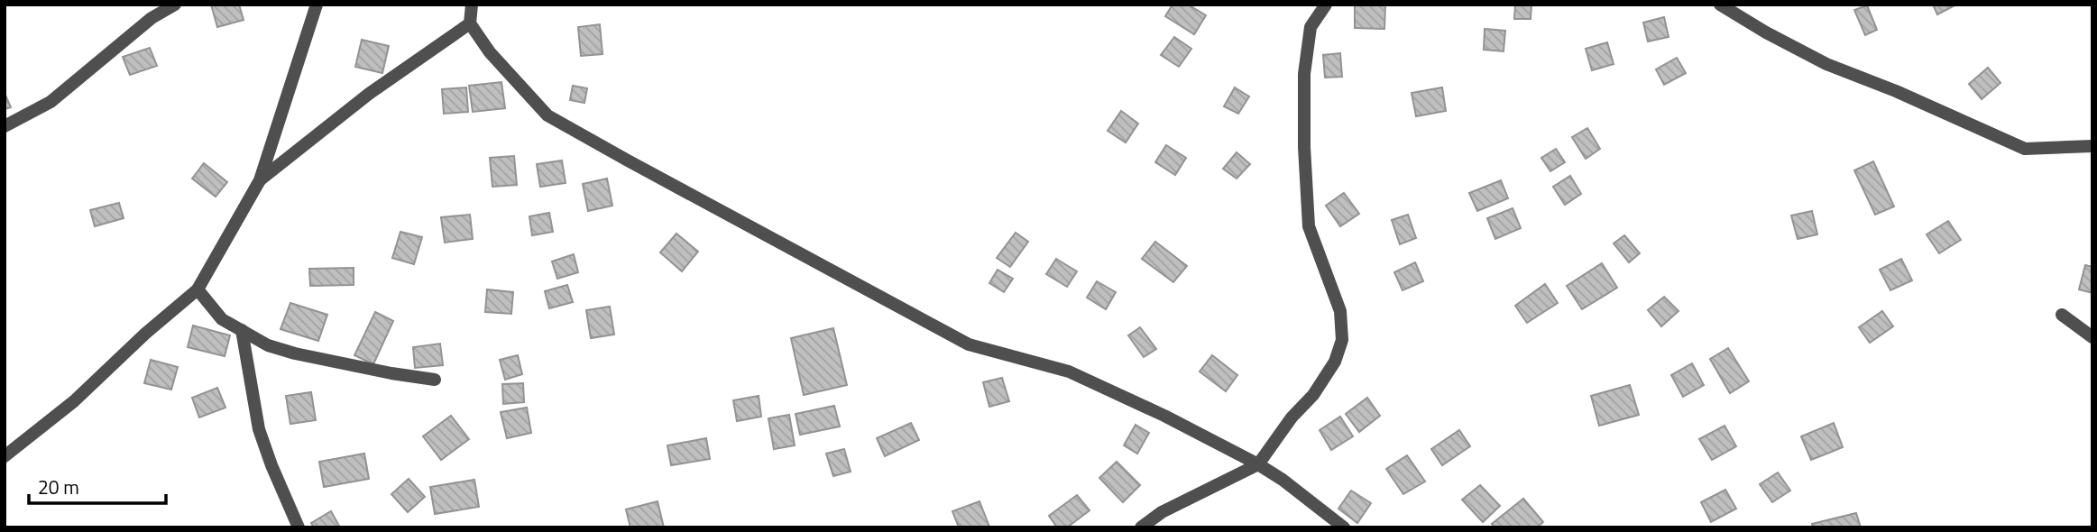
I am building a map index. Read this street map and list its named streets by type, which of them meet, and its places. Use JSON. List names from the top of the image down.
{
  "scale_bar": "20 m"
}
